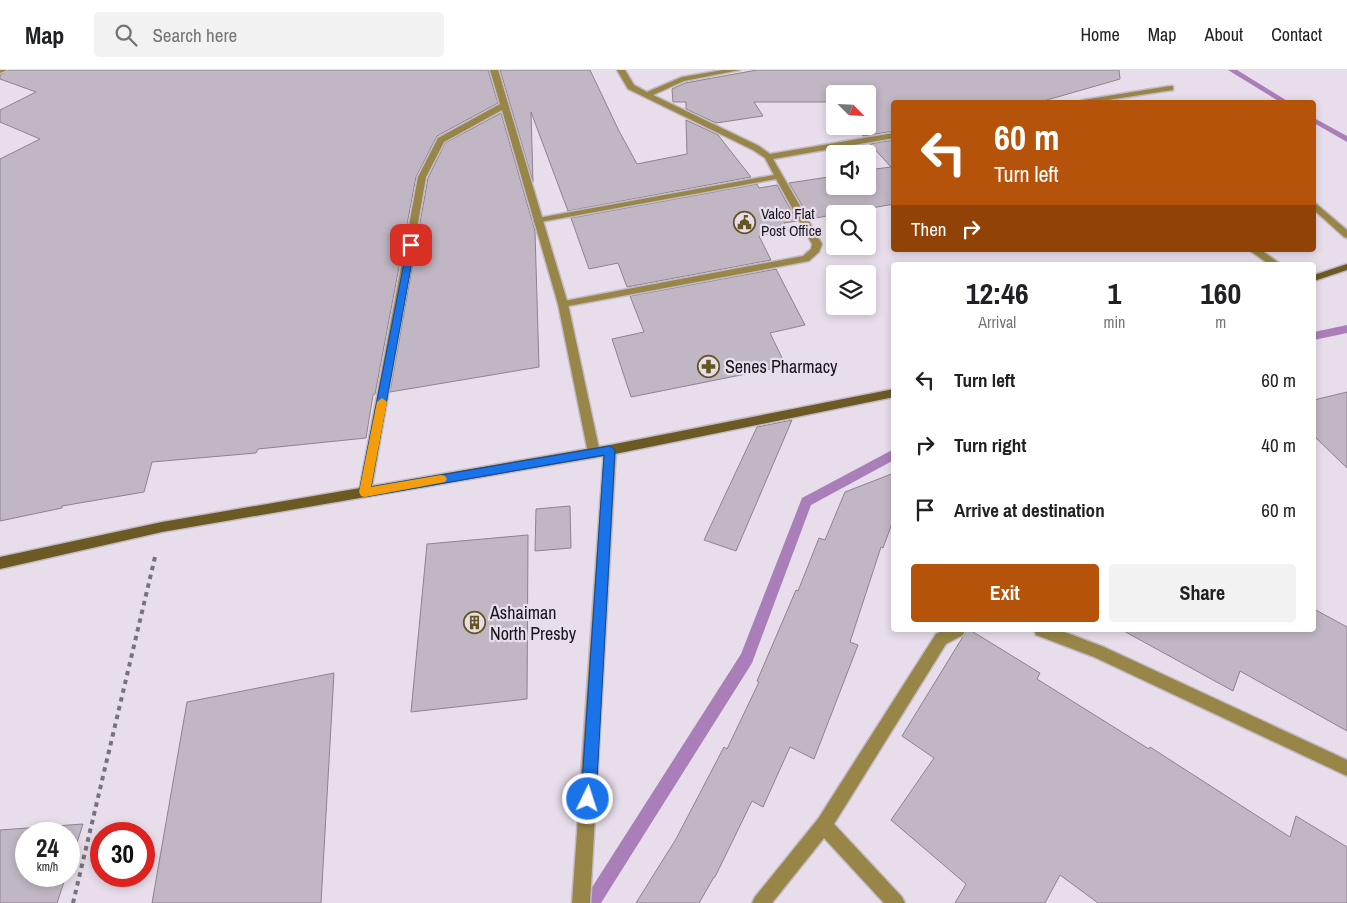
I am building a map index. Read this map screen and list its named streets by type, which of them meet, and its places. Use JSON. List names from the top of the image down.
{
  "places": {
    "public building": ["Valco Flat Post Office"],
    "pharmacy": ["Senes Pharmacy"],
    "building": ["Ashaiman North Presby"]
  },
  "north": "bottom right",
  "page": {
    "header": "Map",
    "search": "Search here",
    "nav": [
      "Home",
      "Map",
      "About",
      "Contact"
    ],
    "turn": ["60 m", "Turn left"],
    "then": "Then",
    "eta": [
      "12:46",
      "Arrival",
      "1",
      "min",
      "160",
      "m"
    ],
    "list": [
      {
        "name": "Turn left",
        "value": "60 m"
      },
      {
        "name": "Turn right",
        "value": "40 m"
      },
      {
        "name": "Arrive at destination",
        "value": "60 m"
      }
    ],
    "buttons": ["Exit", "Share"],
    "speed": "24 km/h",
    "limit": "30"
  }
}
